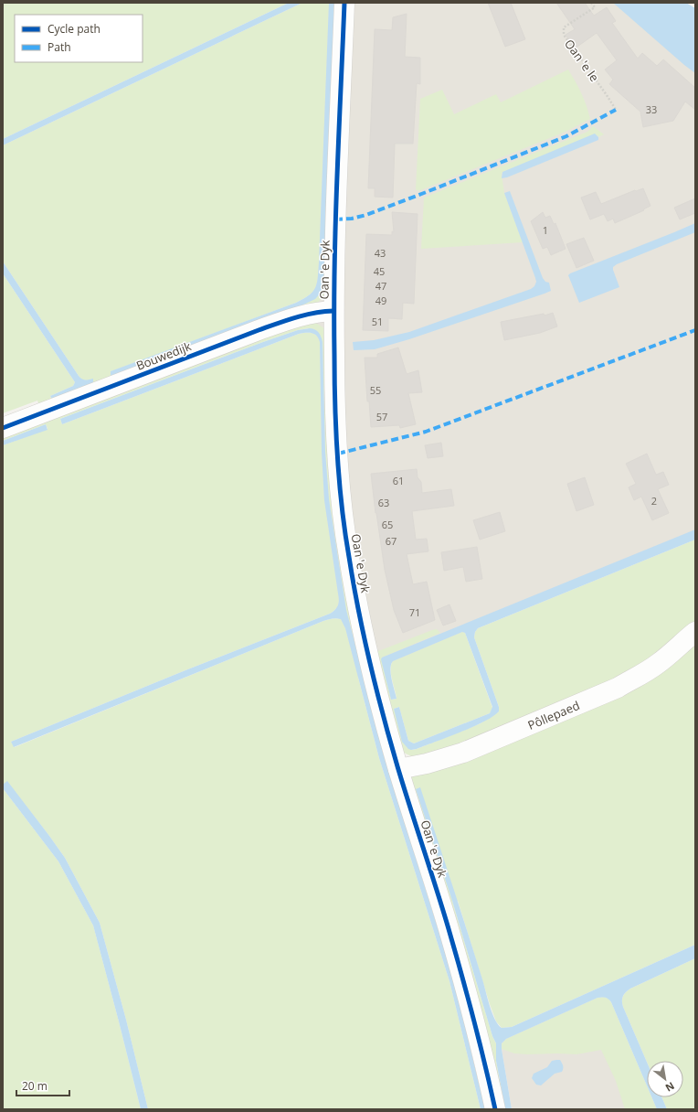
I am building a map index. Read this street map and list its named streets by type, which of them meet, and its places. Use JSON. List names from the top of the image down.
{
  "streets": {
    "street": ["Oan 'e Dyk", "Bouwedijk", "Pôllepaed"],
    "path": ["Oan 'e Ie"]
  },
  "crossings": [
    ["Oan 'e Dyk", "Bouwedijk"],
    ["Oan 'e Dyk", "Pôllepaed"]
  ],
  "house_numbers": [
    "33",
    "1",
    "43",
    "45",
    "47",
    "49",
    "51",
    "55",
    "57",
    "61",
    "2",
    "63",
    "65",
    "67",
    "71"
  ],
  "legend": ["Cycle path", "Path"],
  "scale_bar": "20 m",
  "north": "bottom right"
}
